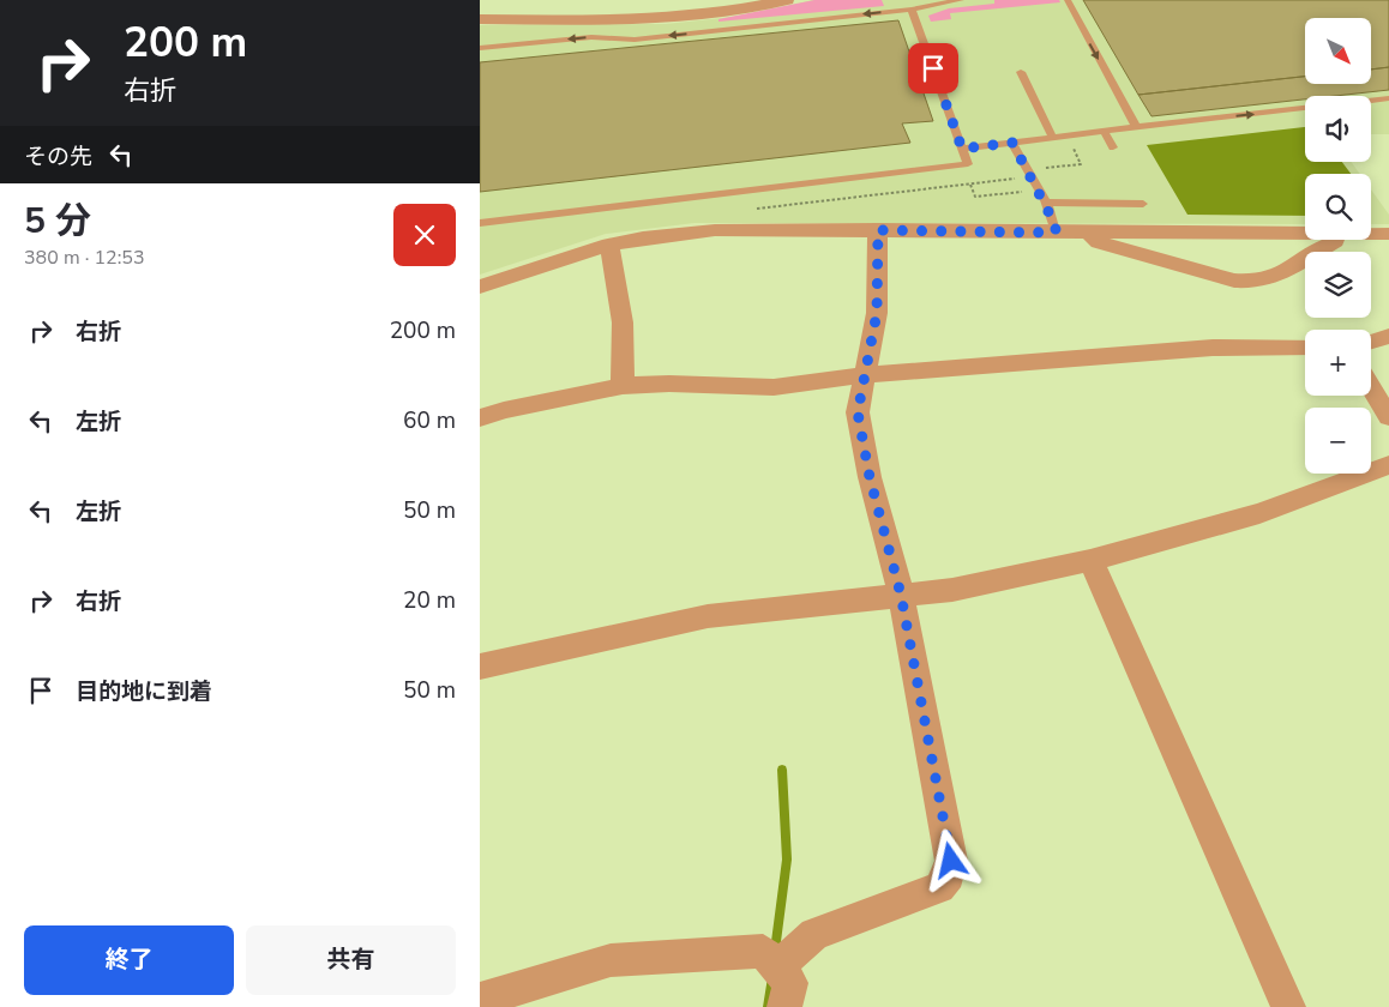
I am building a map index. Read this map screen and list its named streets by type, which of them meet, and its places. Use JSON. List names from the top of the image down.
{
  "north": "bottom right",
  "page": {
    "turn": ["200 m", "右折"],
    "map_buttons": ["+", "−"],
    "then": "その先",
    "heading": ["5 分", "380 m · 12:53"],
    "list": [
      {
        "name": "右折",
        "value": "200 m"
      },
      {
        "name": "左折",
        "value": "60 m"
      },
      {
        "name": "左折",
        "value": "50 m"
      },
      {
        "name": "右折",
        "value": "20 m"
      },
      {
        "name": "目的地に到着",
        "value": "50 m"
      }
    ],
    "buttons": ["終了", "共有"]
  }
}
